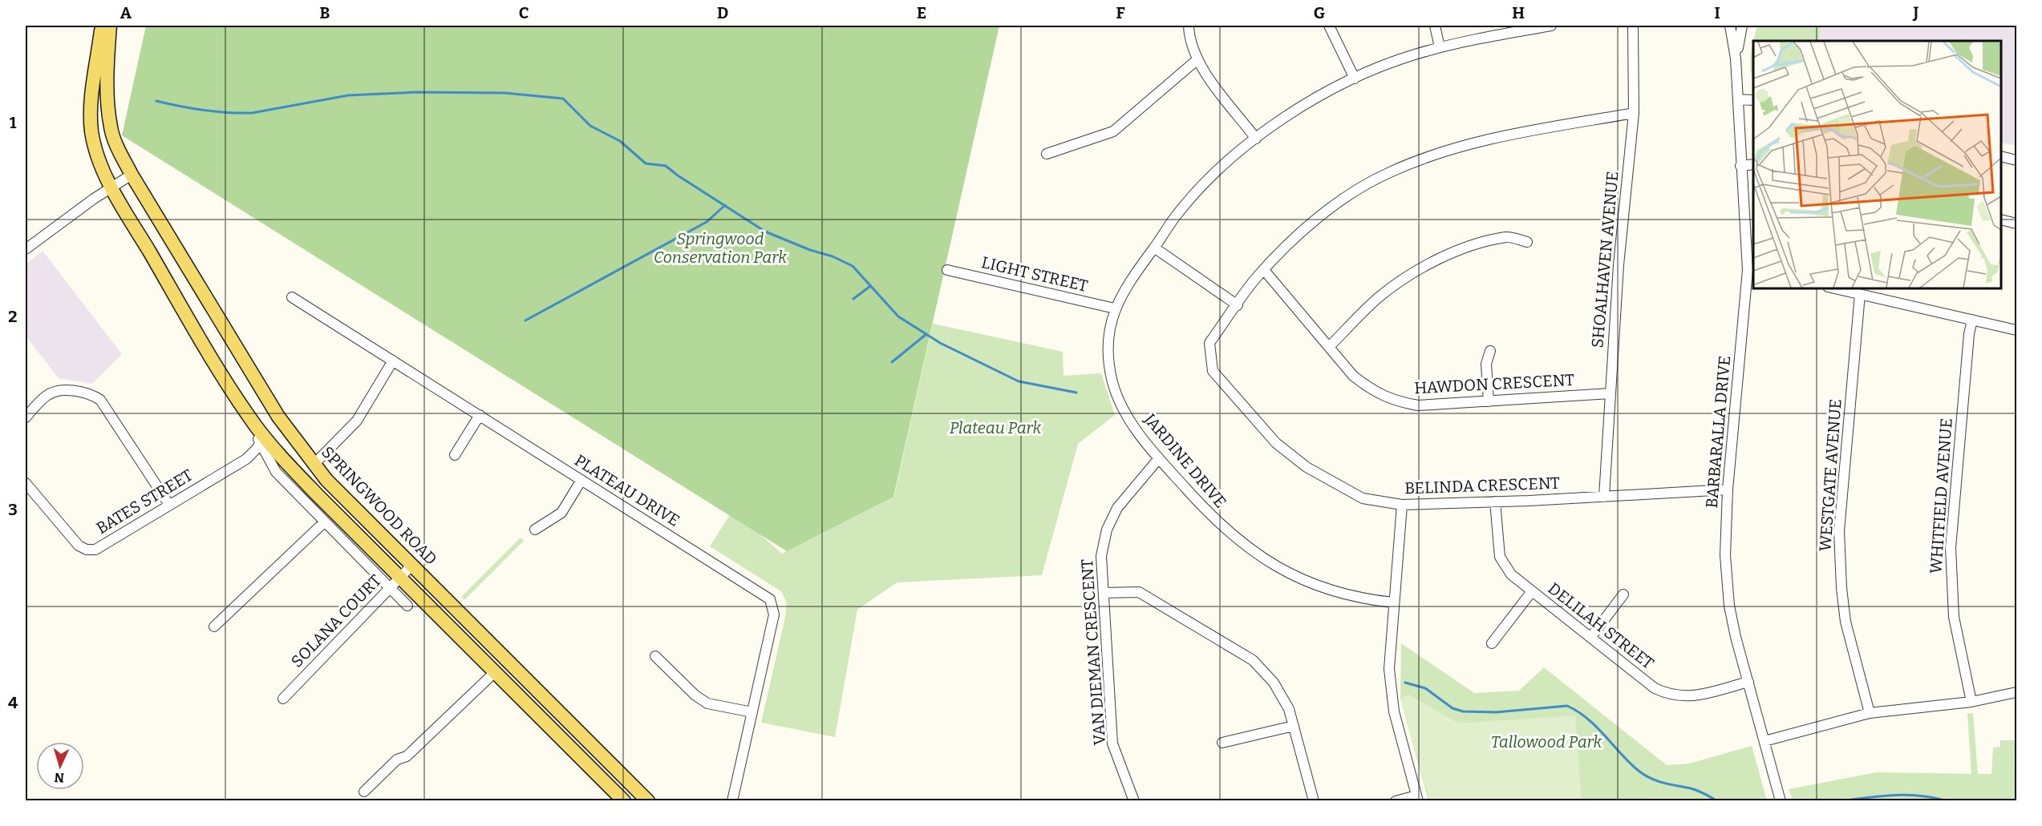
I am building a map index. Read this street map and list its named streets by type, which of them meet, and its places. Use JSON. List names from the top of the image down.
{
  "streets": {
    "main road": ["SPRINGWOOD ROAD"],
    "street": [
      "SHOALHAVEN AVENUE",
      "LIGHT STREET",
      "HAWDON CRESCENT",
      "BARBARALLA DRIVE",
      "JARDINE DRIVE",
      "WESTGATE AVENUE",
      "BELINDA CRESCENT",
      "PLATEAU DRIVE",
      "WHITFIELD AVENUE",
      "BATES STREET",
      "SOLANA COURT",
      "DELILAH STREET",
      "VAN DIEMAN CRESCENT"
    ]
  },
  "crossings": [
    ["SHOALHAVEN AVENUE", "HAWDON CRESCENT"],
    ["SHOALHAVEN AVENUE", "BELINDA CRESCENT"],
    ["LIGHT STREET", "JARDINE DRIVE"],
    ["HAWDON CRESCENT", "BELINDA CRESCENT"],
    ["BARBARALLA DRIVE", "BELINDA CRESCENT"],
    ["BARBARALLA DRIVE", "DELILAH STREET"],
    ["JARDINE DRIVE", "VAN DIEMAN CRESCENT"],
    ["BELINDA CRESCENT", "DELILAH STREET"],
    ["SPRINGWOOD ROAD", "SOLANA COURT"]
  ],
  "parks": ["Springwood Conservation Park", "Plateau Park", "Tallowood Park"],
  "north": "bottom",
  "grid": {
    "columns": [
      "A",
      "B",
      "C",
      "D",
      "E",
      "F",
      "G",
      "H",
      "I",
      "J"
    ],
    "rows": [
      "1",
      "2",
      "3",
      "4"
    ]
  }
}
